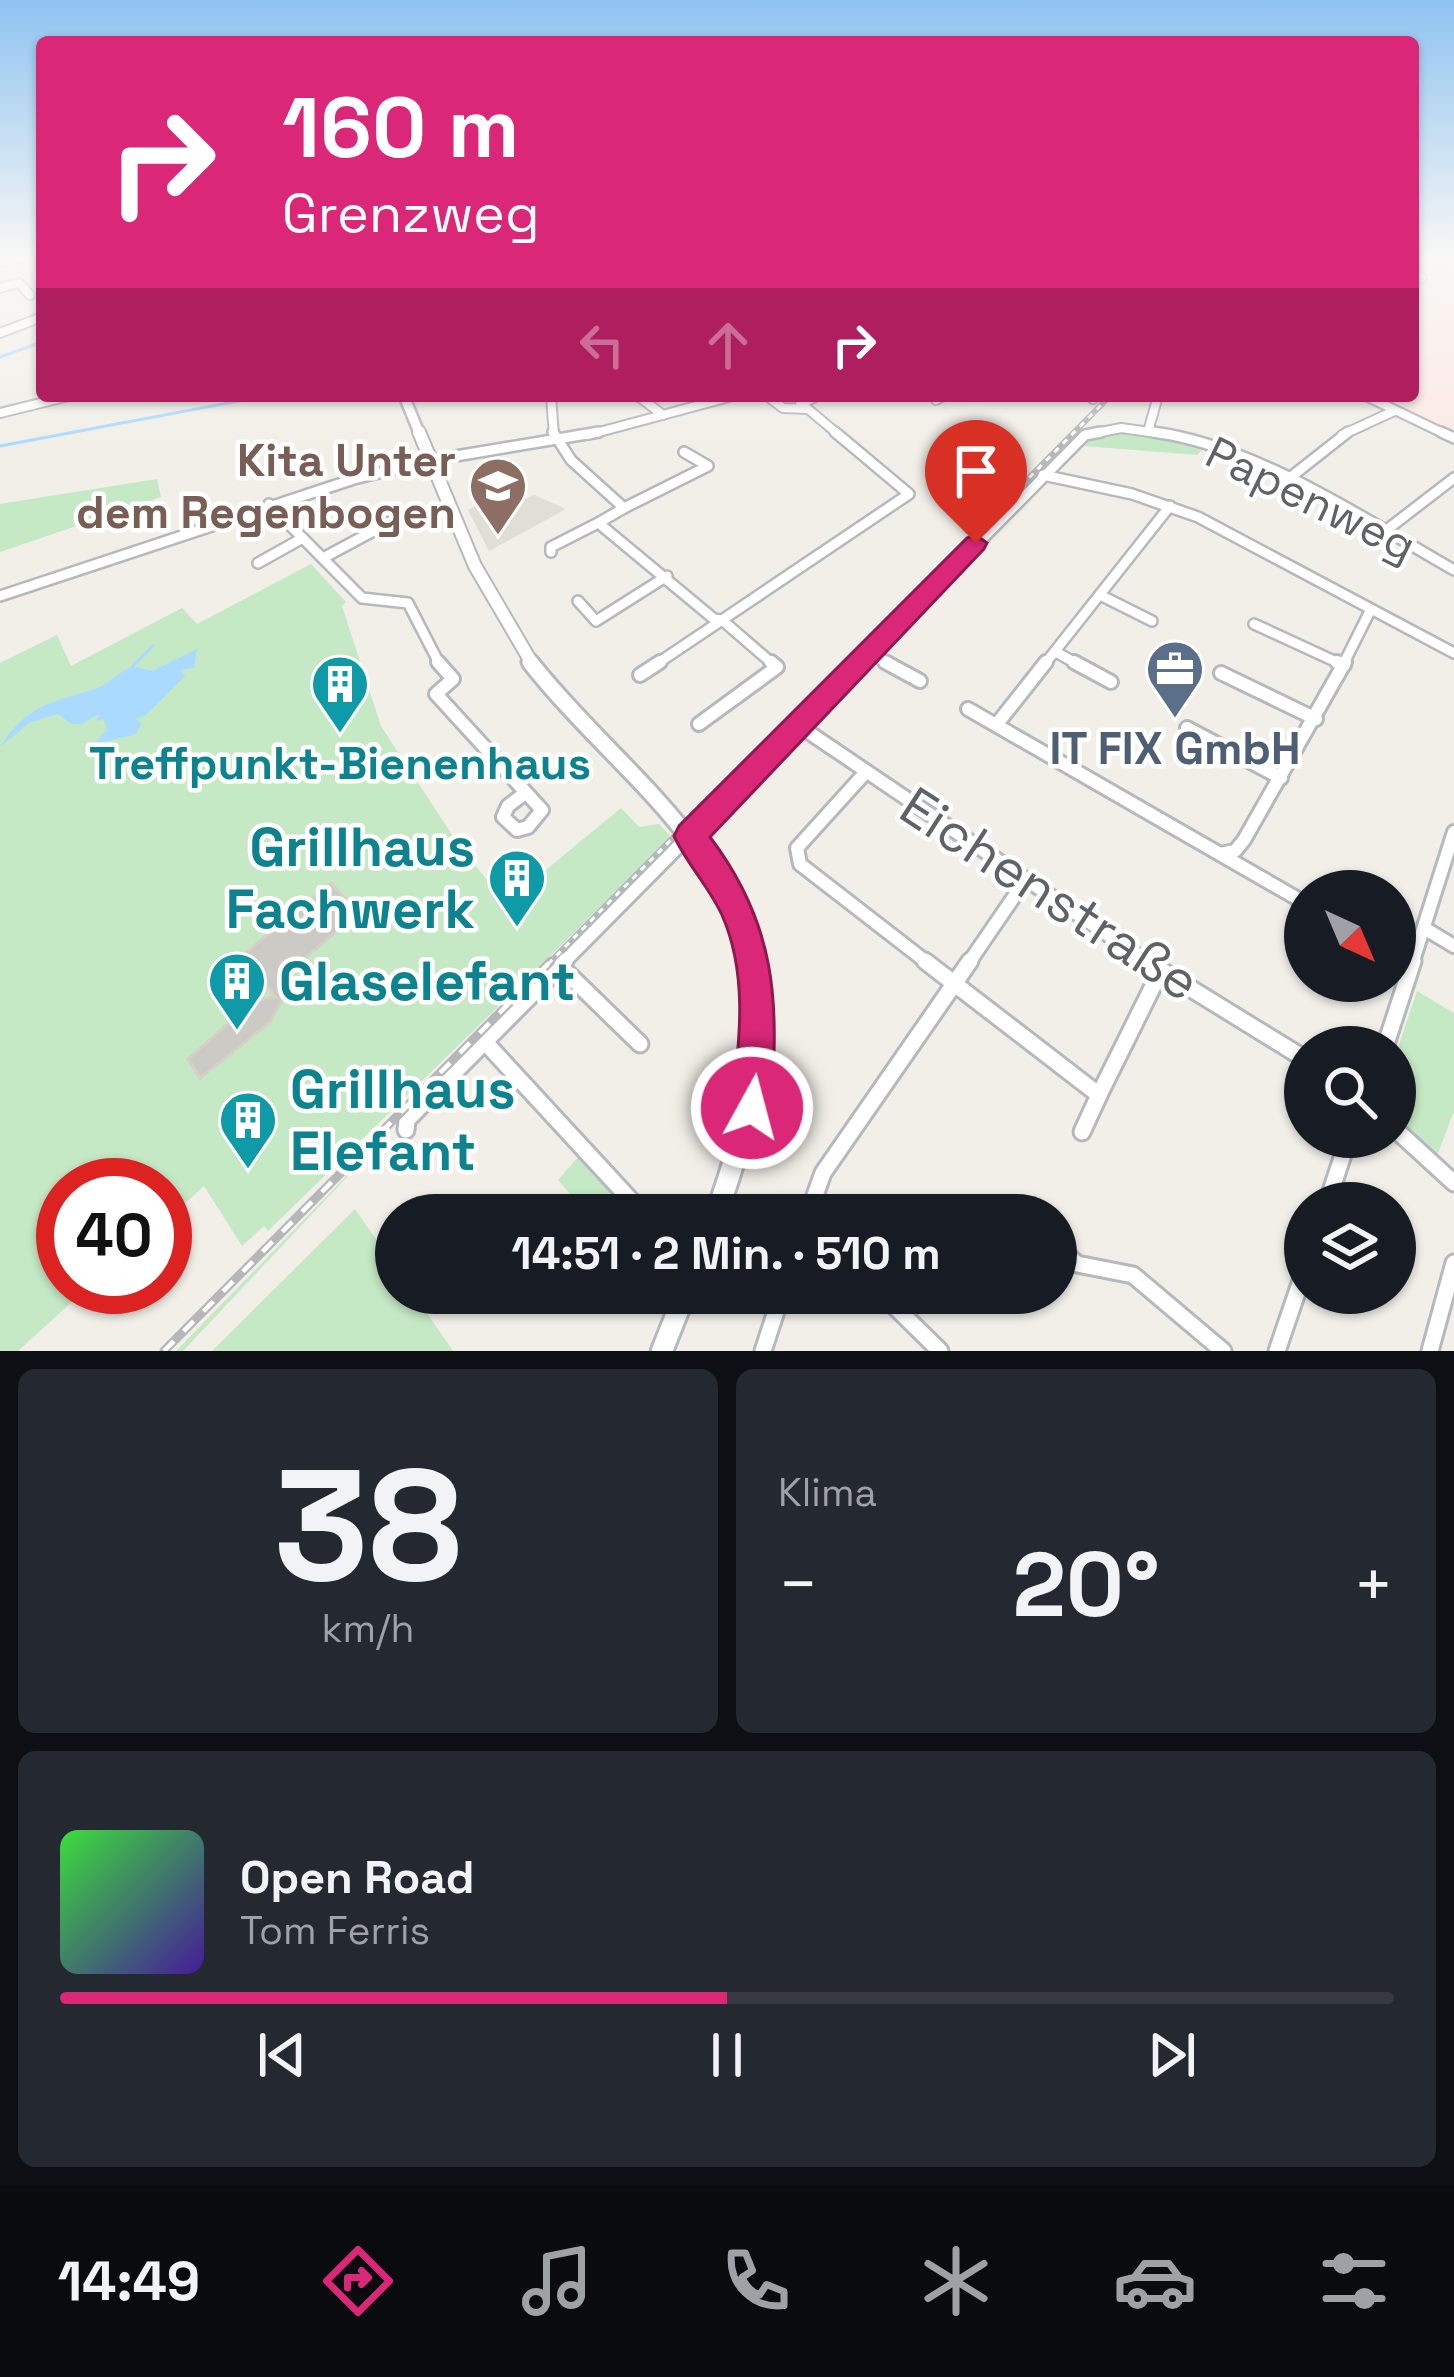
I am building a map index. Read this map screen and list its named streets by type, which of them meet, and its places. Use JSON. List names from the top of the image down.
{
  "streets": {
    "street": ["Papenweg", "Eichenstraße"]
  },
  "places": {
    "school or university": ["Kita Unter dem Regenbogen"],
    "office": ["IT FIX GmbH"],
    "building": [
      "Treffpunkt-Bienenhaus",
      "Grillhaus Fachwerk",
      "Glaselefant",
      "Grillhaus Elefant"
    ]
  },
  "north": "bottom right",
  "page": {
    "turn": ["160 m", "Grenzweg"],
    "limit": "40",
    "trip": "14:51 · 2 Min. · 510 m",
    "tile": [
      ["38", "km/h"],
      "Klima"
    ],
    "heat": ["−", "20°", "+"],
    "song": ["Open Road", "Tom Ferris"],
    "tabs": "14:49"
  }
}
